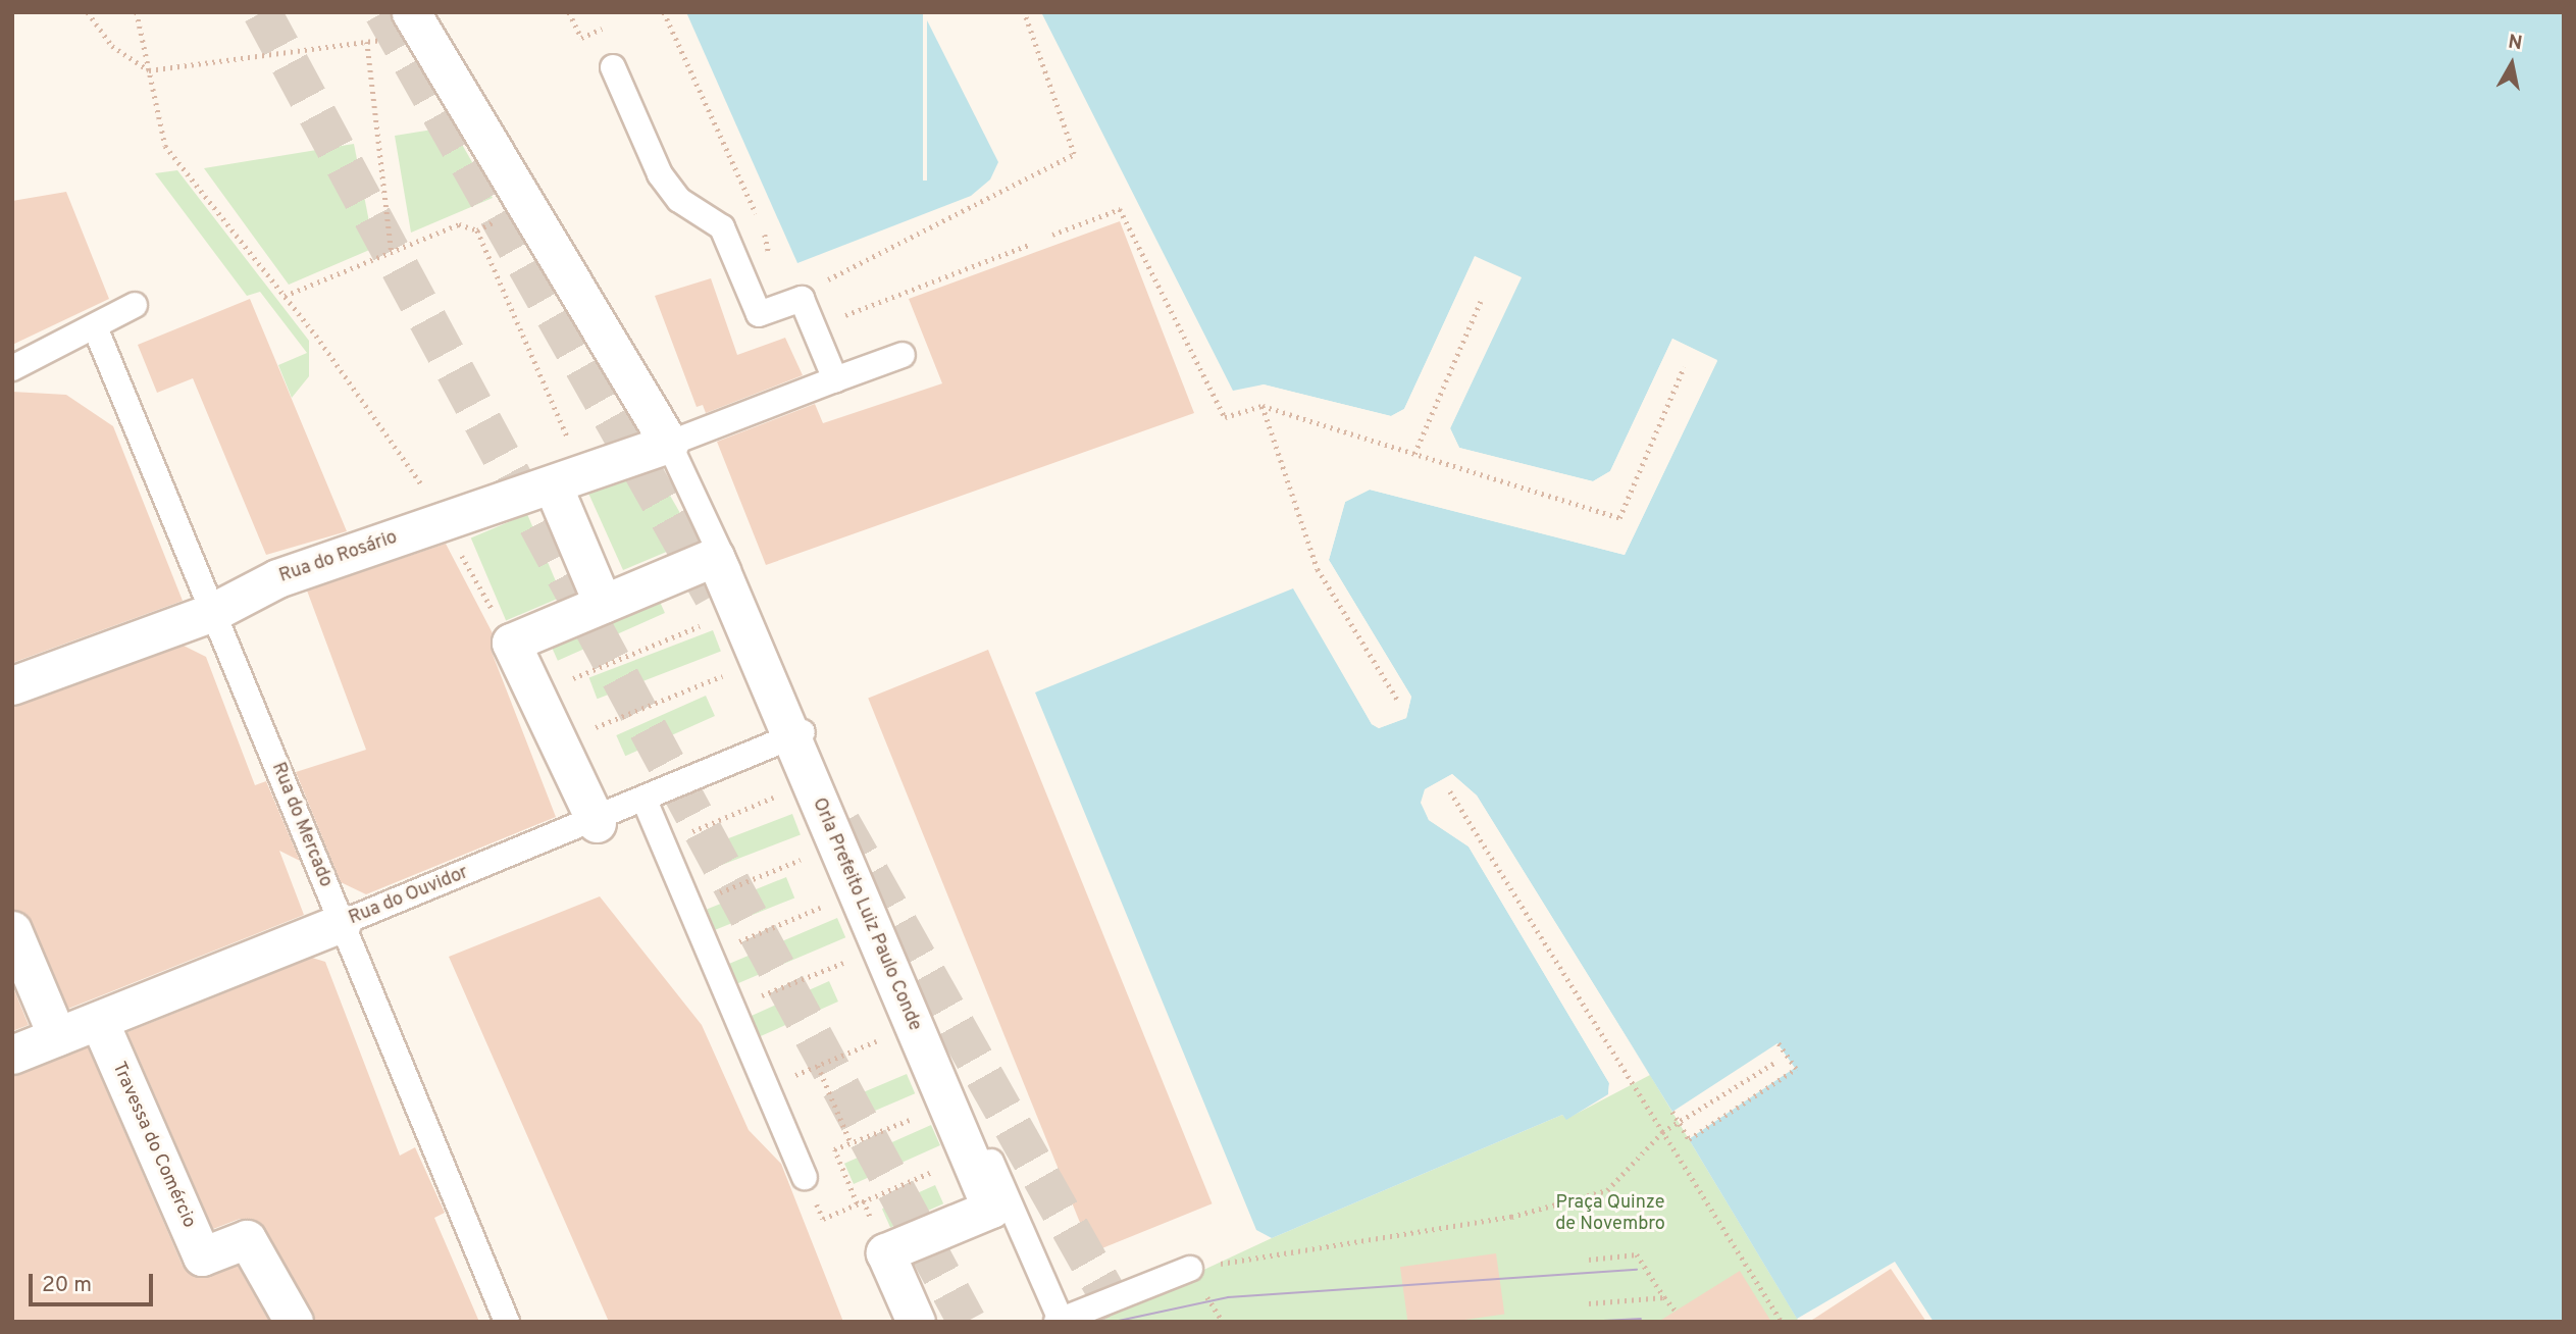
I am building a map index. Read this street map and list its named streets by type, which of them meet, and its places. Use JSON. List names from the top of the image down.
{
  "streets": {
    "street": [
      "Rua do Rosário",
      "Rua do Ouvidor",
      "Orla Prefeito Luiz Paulo Conde",
      "Travessa do Comércio"
    ],
    "lane": ["Rua do Mercado"]
  },
  "crossings": [
    ["Rua do Rosário", "Rua do Mercado"],
    ["Rua do Mercado", "Rua do Ouvidor"],
    ["Rua do Ouvidor", "Orla Prefeito Luiz Paulo Conde"],
    ["Rua do Ouvidor", "Travessa do Comércio"]
  ],
  "parks": ["Praça Quinze de Novembro"],
  "scale_bar": "20 m",
  "north": "top"
}
